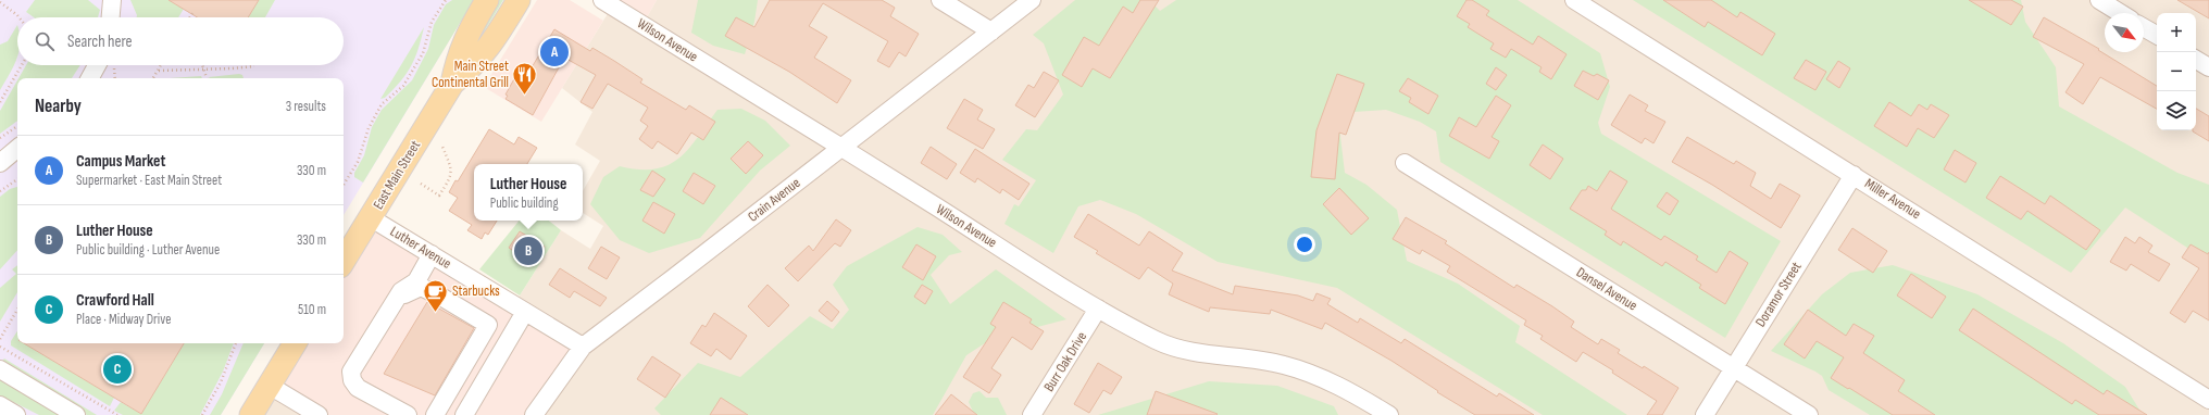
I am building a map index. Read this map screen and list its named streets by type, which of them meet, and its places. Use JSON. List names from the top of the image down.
{
  "streets": {
    "main road": ["East Main Street"],
    "street": [
      "Wilson Avenue",
      "Miller Avenue",
      "Crain Avenue",
      "Luther Avenue",
      "Dansel Avenue",
      "Doramor Street",
      "Burr Oak Drive"
    ]
  },
  "crossings": [
    ["Wilson Avenue", "Crain Avenue"],
    ["Wilson Avenue", "Burr Oak Drive"],
    ["East Main Street", "Luther Avenue"],
    ["Miller Avenue", "Doramor Street"],
    ["Crain Avenue", "Luther Avenue"],
    ["Dansel Avenue", "Doramor Street"]
  ],
  "places": {
    "restaurant": ["Main Street Continental Grill"],
    "cafe": ["Starbucks"]
  },
  "north": "bottom right",
  "page": {
    "map_buttons": ["+", "−"],
    "search": "Search here",
    "pins": ["A", "B", "C"],
    "heading": ["Nearby", "3 results"],
    "list": [
      {
        "mark": "A",
        "name": "Campus Market",
        "note": "Supermarket · East Main Street",
        "value": "330 m"
      },
      {
        "mark": "B",
        "name": "Luther House",
        "note": "Public building · Luther Avenue",
        "value": "330 m"
      },
      {
        "mark": "C",
        "name": "Crawford Hall",
        "note": "Place · Midway Drive",
        "value": "510 m"
      }
    ],
    "popup": ["Luther House", "Public building"]
  }
}
